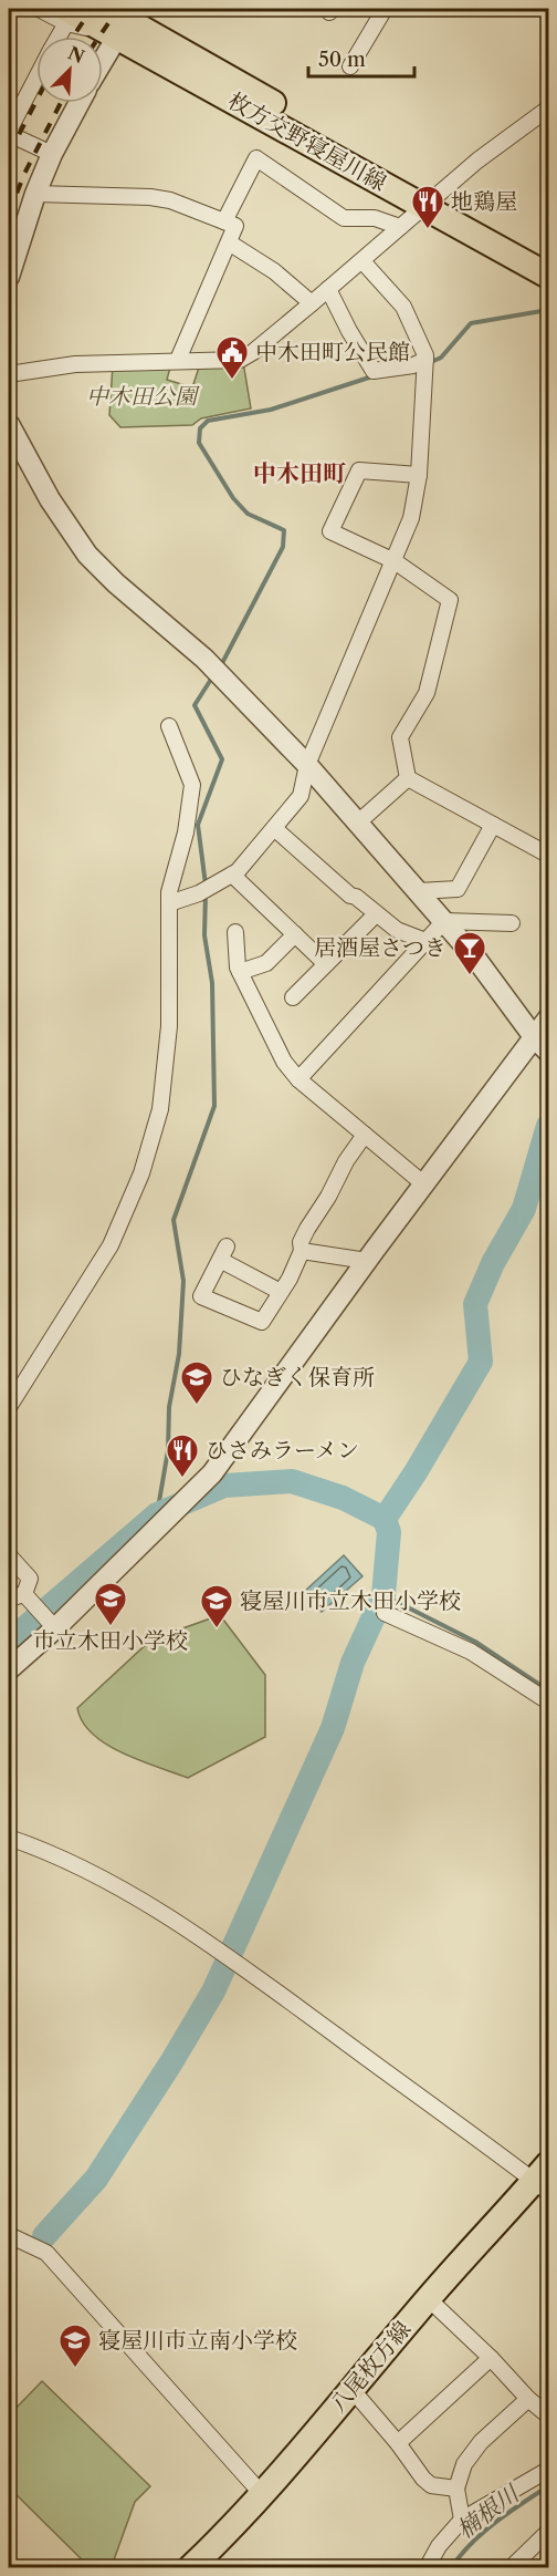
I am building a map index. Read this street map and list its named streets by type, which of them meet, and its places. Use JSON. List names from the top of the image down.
{
  "streets": {
    "main road": ["枚方交野寝屋川線", "八尾枚方線"]
  },
  "districts": ["中木田町"],
  "water": ["楠根川"],
  "parks": ["中木田公園"],
  "places": {
    "restaurant": ["地鶏屋", "ひさみラーメン"],
    "public building": ["中木田町公民館"],
    "bar": ["居酒屋さつき"],
    "school or university": [
      "ひなぎく保育所",
      "市立木田小学校",
      "寝屋川市立木田小学校",
      "寝屋川市立南小学校"
    ]
  },
  "scale_bar": "50 m",
  "north": "top right"
}
